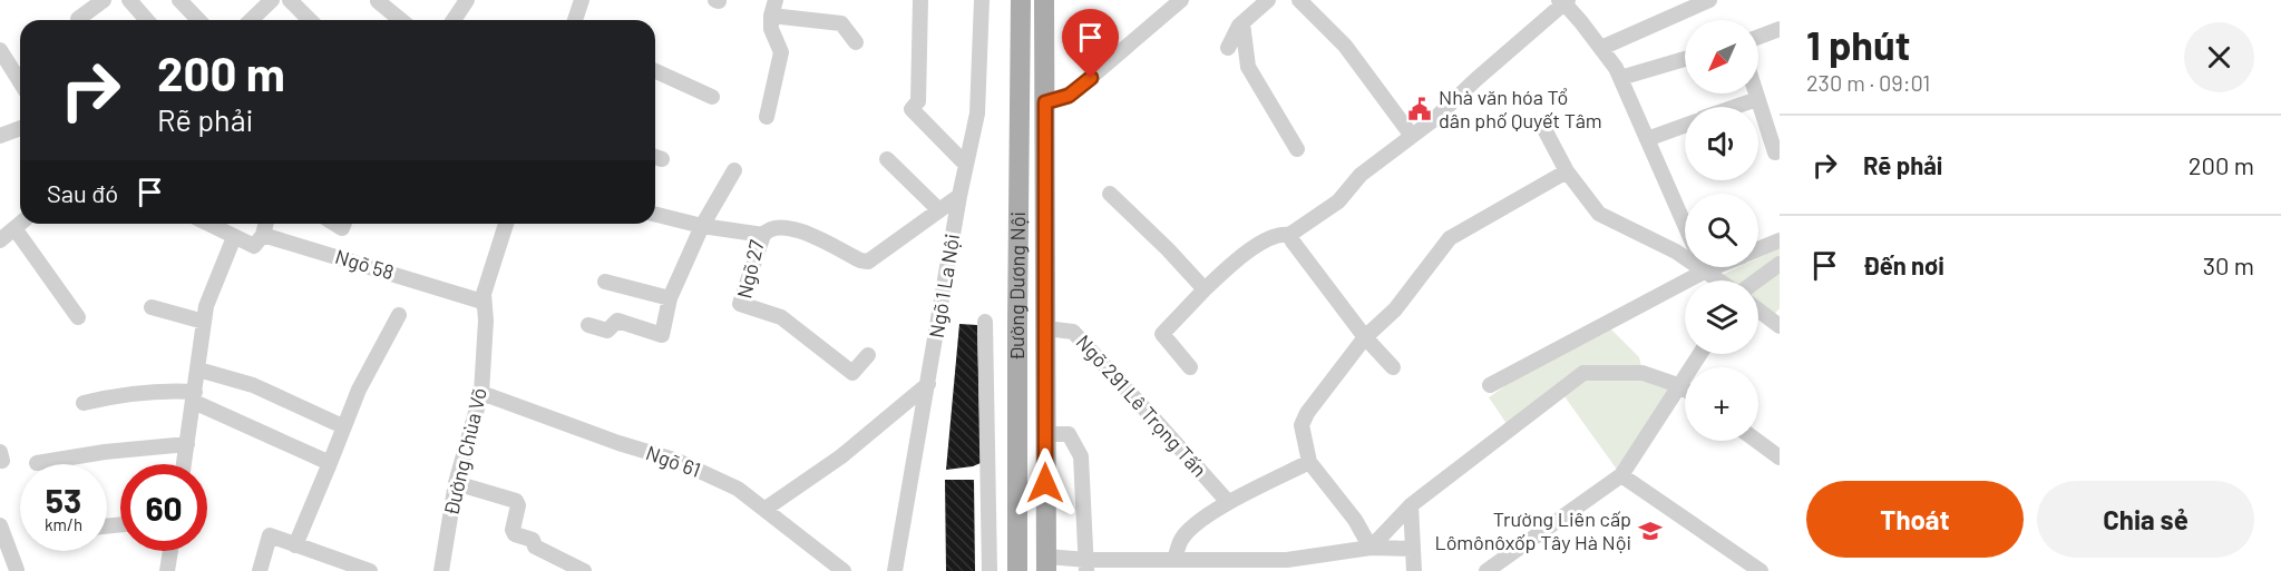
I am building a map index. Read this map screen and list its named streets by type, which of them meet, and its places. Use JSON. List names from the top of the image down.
{
  "streets": {
    "main road": ["Đường Dương Nội"],
    "street": [
      "Ngõ 58",
      "Ngõ 27",
      "Ngõ 1 La Nội",
      "Ngõ 291 Lê Trọng Tấn",
      "Đường Chùa Võ",
      "Ngõ 61"
    ]
  },
  "crossings": [
    ["Ngõ 58", "Đường Chùa Võ"],
    ["Đường Dương Nội", "Ngõ 291 Lê Trọng Tấn"],
    ["Đường Chùa Võ", "Ngõ 61"]
  ],
  "places": {
    "public building": ["Nhà văn hóa Tổ dân phố Quyết Tâm"],
    "school or university": ["Trường Liên cấp Lômônôxốp Tây Hà Nội"]
  },
  "north": "bottom left",
  "page": {
    "heading": ["1 phút", "230 m · 09:01"],
    "map_buttons": "+",
    "turn": ["200 m", "Rẽ phải"],
    "list": [
      {
        "name": "Rẽ phải",
        "value": "200 m"
      },
      {
        "name": "Đến nơi",
        "value": "30 m"
      }
    ],
    "then": "Sau đó",
    "speed": "53 km/h",
    "limit": "60",
    "buttons": ["Thoát", "Chia sẻ"]
  }
}
